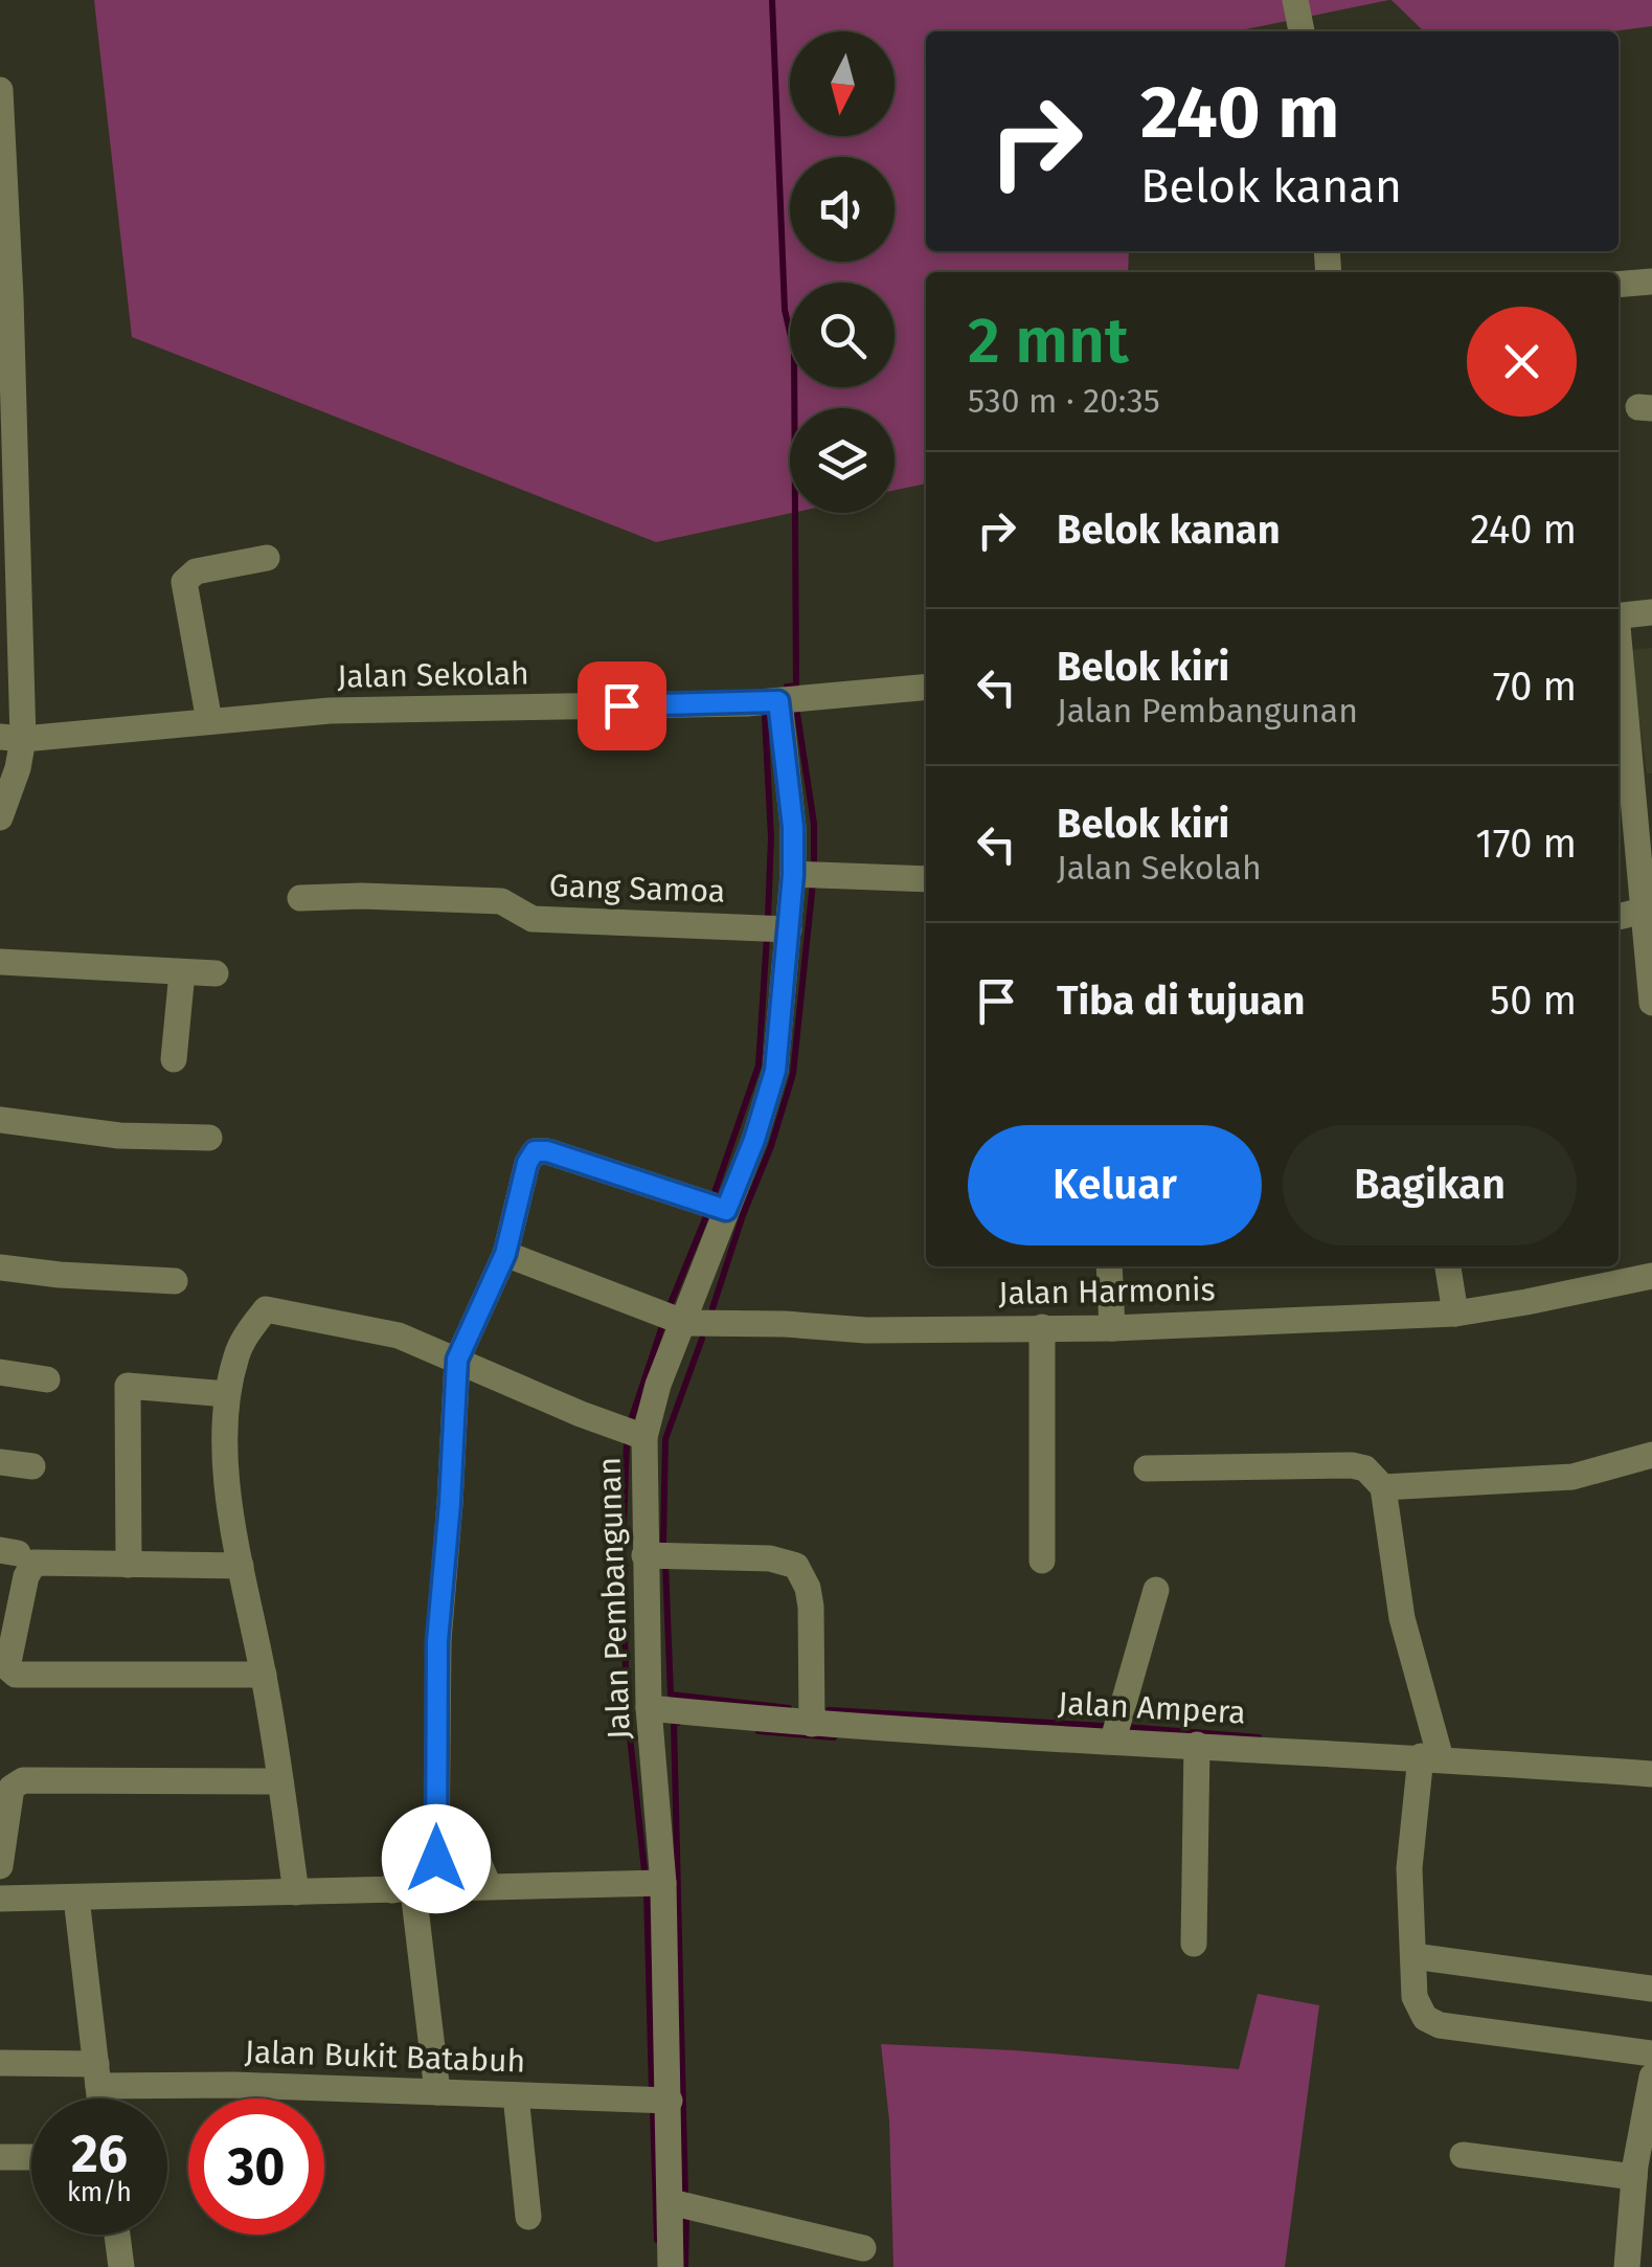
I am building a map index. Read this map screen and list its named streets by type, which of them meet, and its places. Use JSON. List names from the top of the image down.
{
  "streets": {
    "street": [
      "Jalan Sekolah",
      "Gang Samoa",
      "Jalan Harmonis",
      "Jalan Pembangunan",
      "Jalan Ampera",
      "Jalan Bukit Batabuh"
    ]
  },
  "crossings": [
    ["Jalan Sekolah", "Jalan Pembangunan"],
    ["Gang Samoa", "Jalan Pembangunan"],
    ["Jalan Harmonis", "Jalan Pembangunan"],
    ["Jalan Pembangunan", "Jalan Ampera"],
    ["Jalan Pembangunan", "Jalan Bukit Batabuh"]
  ],
  "north": "bottom",
  "page": {
    "turn": ["240 m", "Belok kanan"],
    "heading": ["2 mnt", "530 m · 20:35"],
    "list": [
      {
        "name": "Belok kanan",
        "value": "240 m"
      },
      {
        "name": "Belok kiri",
        "note": "Jalan Pembangunan",
        "value": "70 m"
      },
      {
        "name": "Belok kiri",
        "note": "Jalan Sekolah",
        "value": "170 m"
      },
      {
        "name": "Tiba di tujuan",
        "value": "50 m"
      }
    ],
    "buttons": ["Keluar", "Bagikan"],
    "speed": "26 km/h",
    "limit": "30"
  }
}
